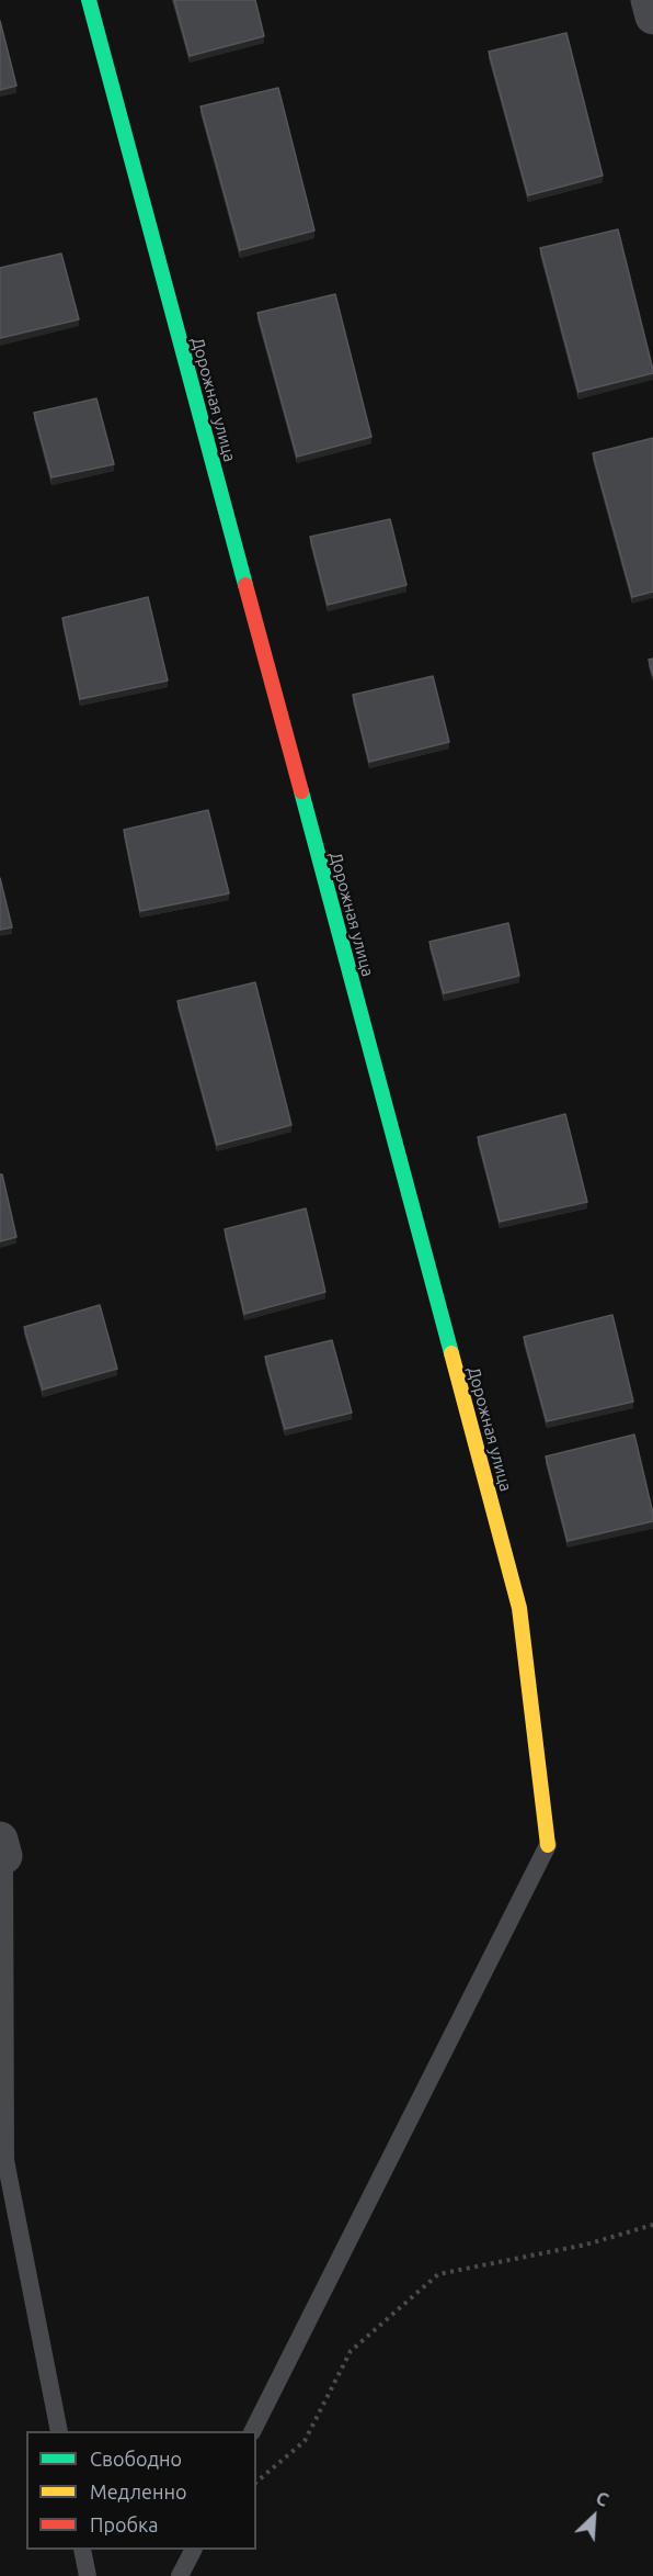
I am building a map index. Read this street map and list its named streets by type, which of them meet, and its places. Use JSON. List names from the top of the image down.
{
  "streets": {
    "street": ["Дорожная улица"]
  },
  "legend": ["Свободно", "Медленно", "Пробка"],
  "north": "top right"
}
